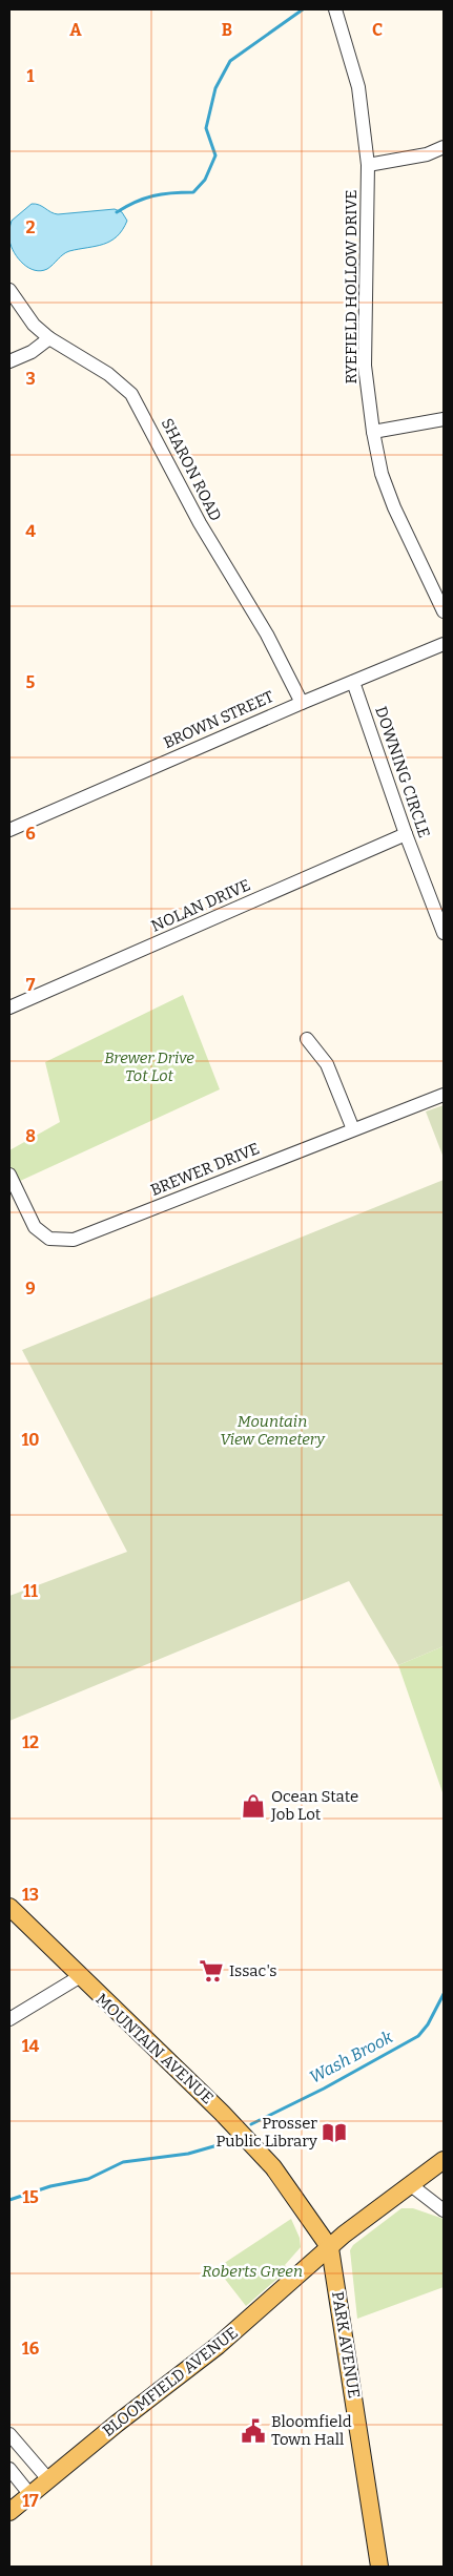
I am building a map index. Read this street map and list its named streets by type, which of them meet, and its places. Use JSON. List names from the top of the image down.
{
  "streets": {
    "main road": ["MOUNTAIN AVENUE", "PARK AVENUE", "BLOOMFIELD AVENUE"],
    "street": [
      "RYEFIELD HOLLOW DRIVE",
      "SHARON ROAD",
      "BROWN STREET",
      "DOWNING CIRCLE",
      "NOLAN DRIVE",
      "BREWER DRIVE"
    ]
  },
  "crossings": [
    ["SHARON ROAD", "BROWN STREET"],
    ["BROWN STREET", "DOWNING CIRCLE"],
    ["DOWNING CIRCLE", "NOLAN DRIVE"],
    ["MOUNTAIN AVENUE", "PARK AVENUE"],
    ["MOUNTAIN AVENUE", "BLOOMFIELD AVENUE"],
    ["PARK AVENUE", "BLOOMFIELD AVENUE"]
  ],
  "water": ["Wash Brook"],
  "parks": ["Brewer Drive Tot Lot", "Mountain View Cemetery", "Roberts Green"],
  "places": {
    "shop": ["Ocean State Job Lot"],
    "supermarket": ["Issac's"],
    "library": ["Prosser Public Library"],
    "public building": ["Bloomfield Town Hall"]
  },
  "grid": {
    "columns": ["A", "B", "C"],
    "rows": [
      "1",
      "2",
      "3",
      "4",
      "5",
      "6",
      "7",
      "8",
      "9",
      "10",
      "11",
      "12",
      "13",
      "14",
      "15",
      "16",
      "17"
    ]
  }
}
